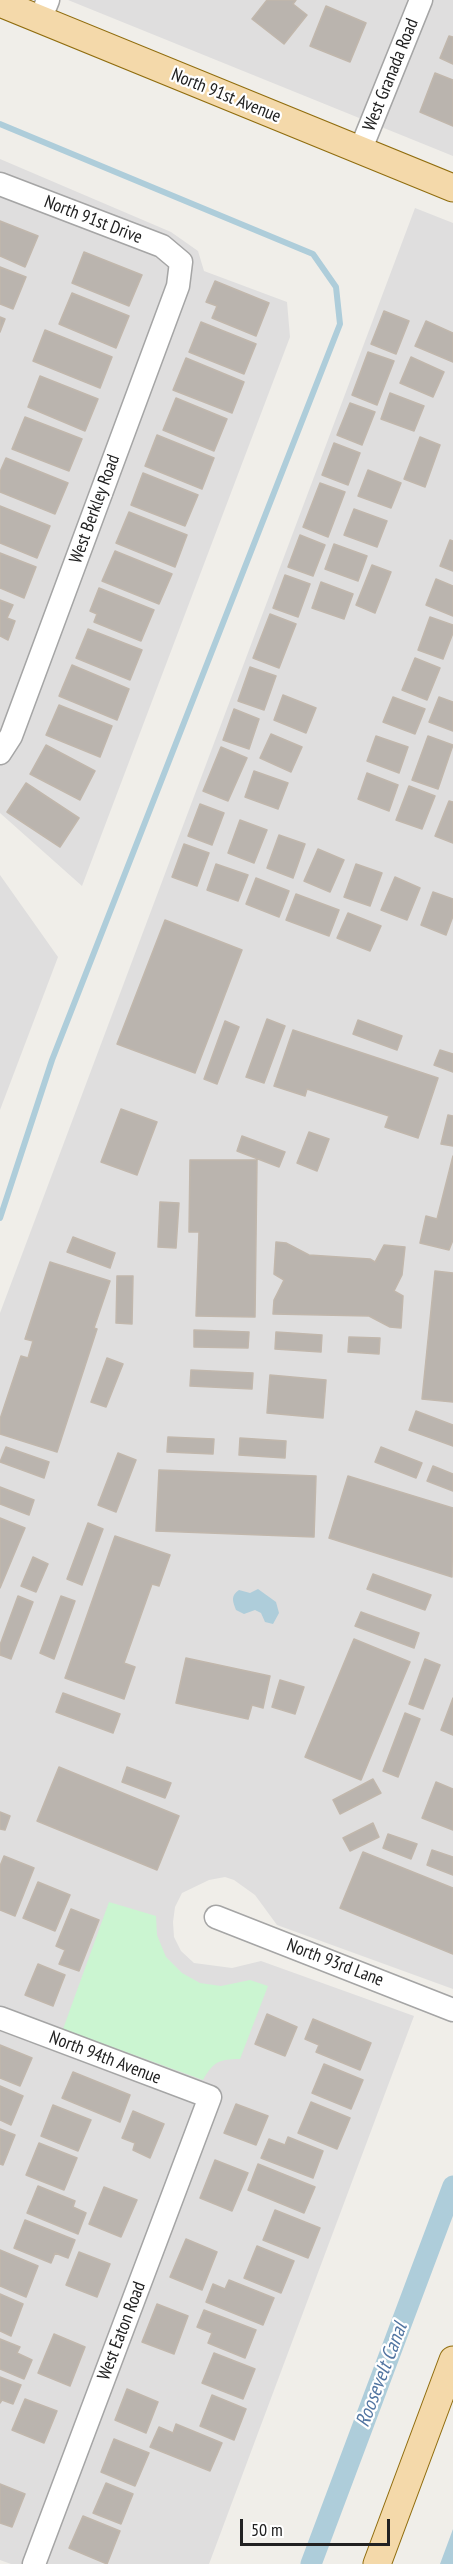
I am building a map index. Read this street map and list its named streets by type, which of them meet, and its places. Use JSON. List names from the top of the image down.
{
  "streets": {
    "main road": ["North 91st Avenue"],
    "street": [
      "West Granada Road",
      "North 91st Drive",
      "West Berkley Road",
      "North 93rd Lane",
      "North 94th Avenue",
      "West Eaton Road"
    ]
  },
  "crossings": [
    ["West Granada Road", "North 91st Avenue"],
    ["North 91st Drive", "West Berkley Road"],
    ["North 94th Avenue", "West Eaton Road"]
  ],
  "water": ["Roosevelt Canal"],
  "scale_bar": "50 m"
}
